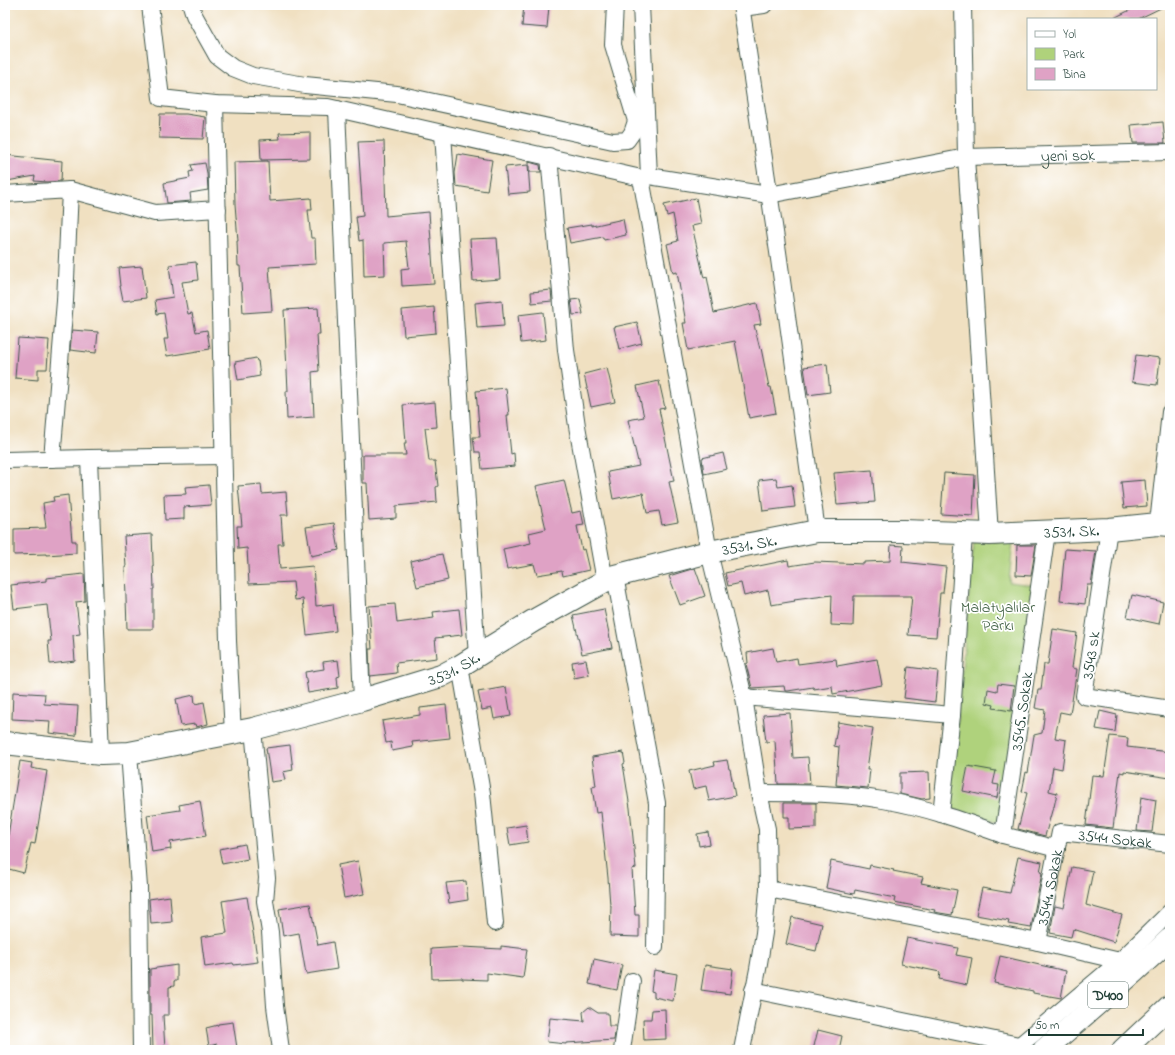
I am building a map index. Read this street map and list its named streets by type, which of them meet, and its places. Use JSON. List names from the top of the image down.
{
  "streets": {
    "main road": ["3531. Sk.", "D400"],
    "street": [
      "yeni sok",
      "3543 sk",
      "3545. Sokak",
      "3544 Sokak",
      "3544. Sokak"
    ]
  },
  "crossings": [
    ["3531. Sk.", "3543 sk"],
    ["3531. Sk.", "3545. Sokak"],
    ["3544 Sokak", "3544. Sokak"]
  ],
  "parks": ["Malatyalılar Parkı"],
  "legend": ["Yol", "Park", "Bina"],
  "scale_bar": "50 m"
}
